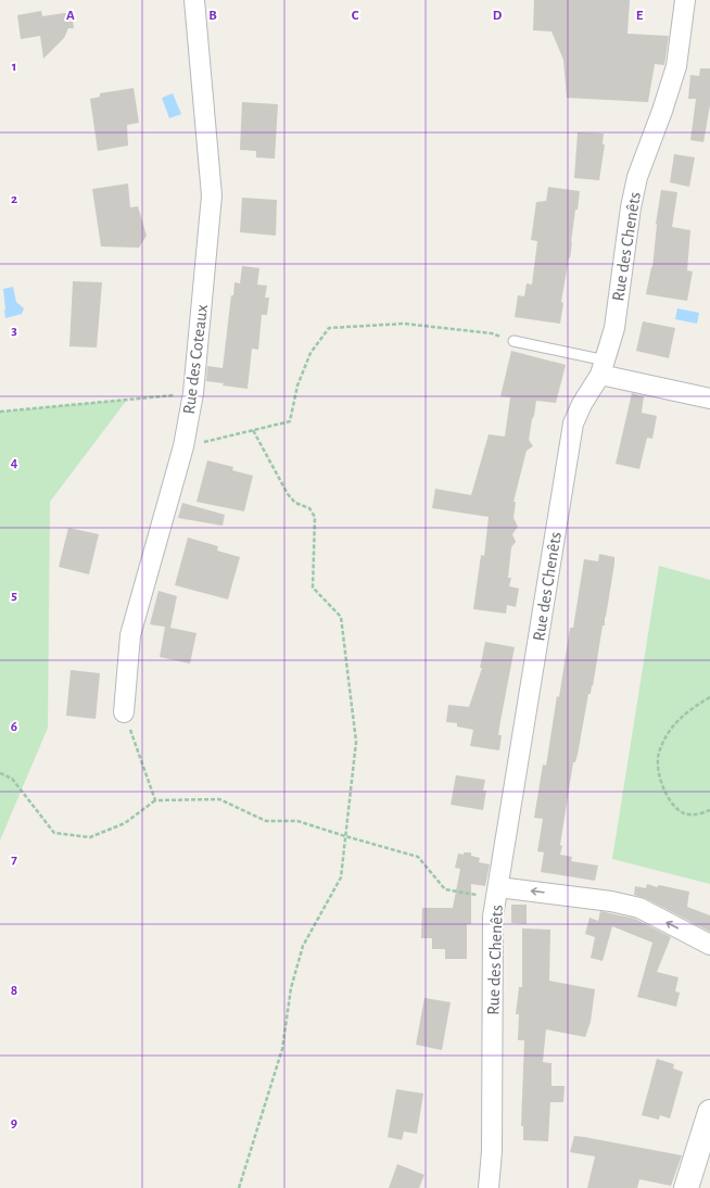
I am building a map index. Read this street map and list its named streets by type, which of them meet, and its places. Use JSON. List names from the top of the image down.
{
  "streets": {
    "street": ["Rue des Chenêts", "Rue des Coteaux"]
  },
  "grid": {
    "columns": [
      "A",
      "B",
      "C",
      "D",
      "E"
    ],
    "rows": [
      "1",
      "2",
      "3",
      "4",
      "5",
      "6",
      "7",
      "8",
      "9"
    ]
  }
}
